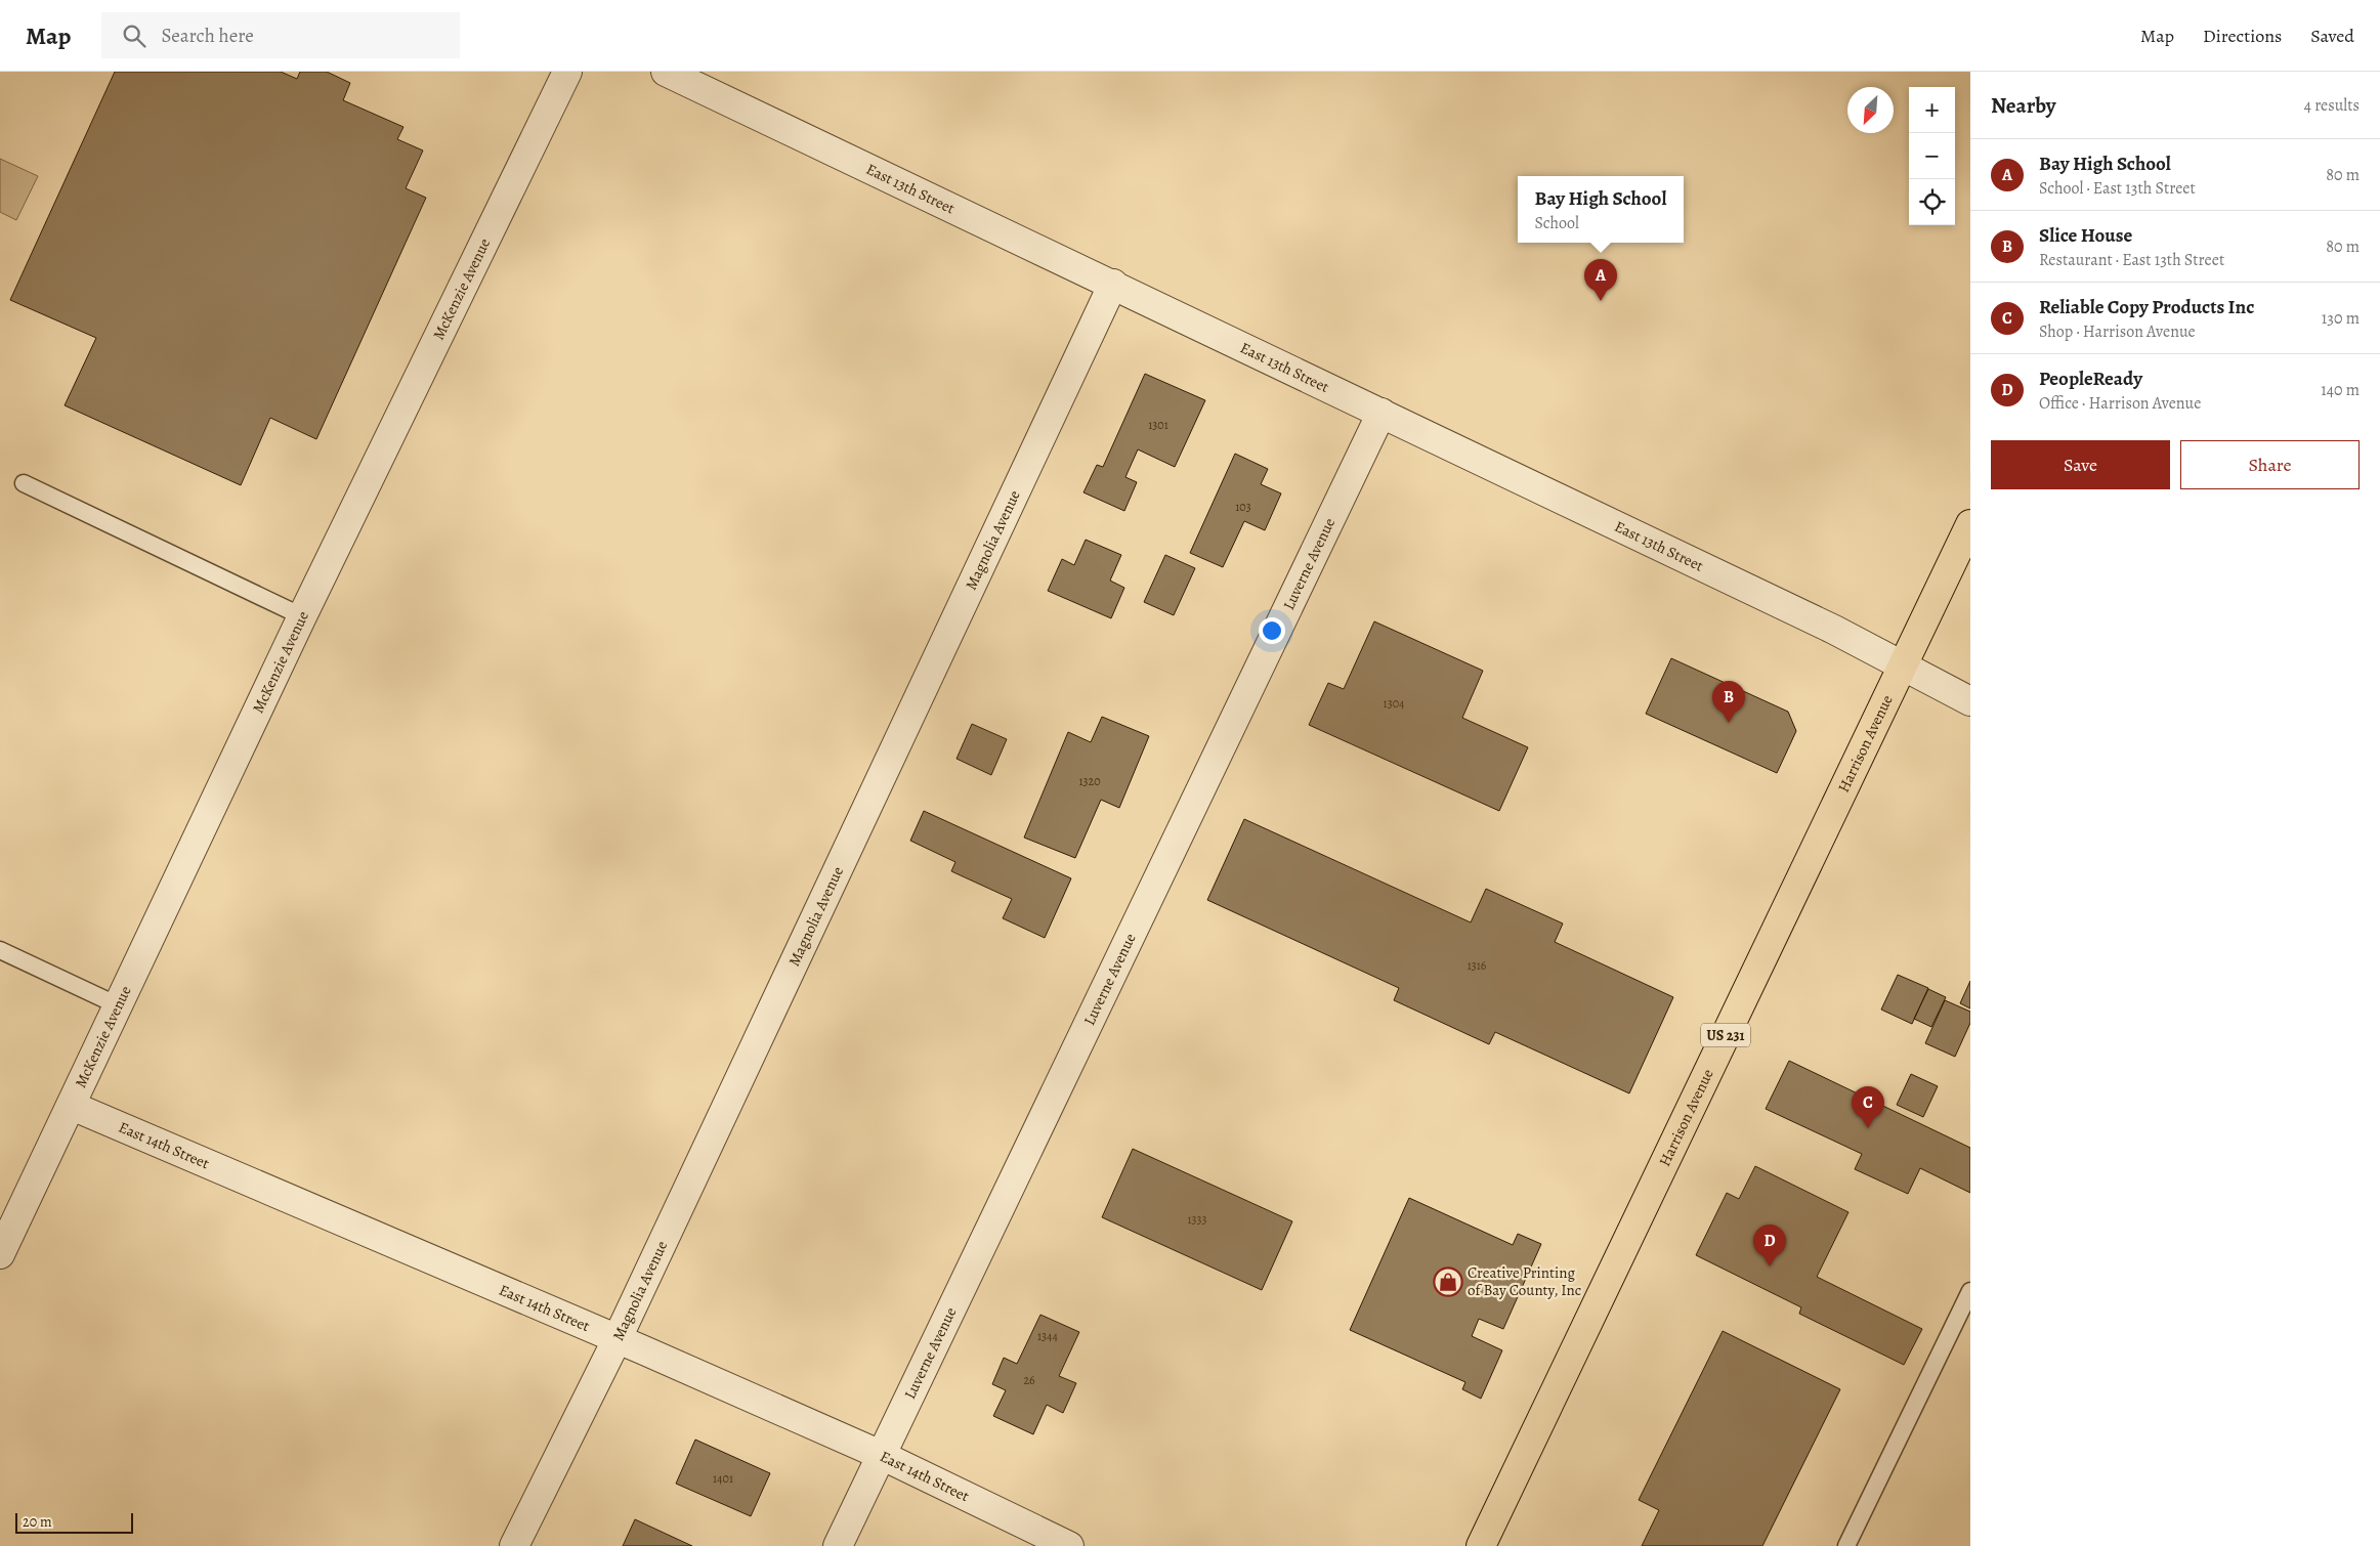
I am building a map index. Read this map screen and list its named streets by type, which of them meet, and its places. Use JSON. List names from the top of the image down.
{
  "streets": {
    "main road": ["Harrison Avenue", "US 231"],
    "street": [
      "East 13th Street",
      "McKenzie Avenue",
      "Magnolia Avenue",
      "Luverne Avenue",
      "East 14th Street"
    ]
  },
  "crossings": [
    ["East 13th Street", "Magnolia Avenue"],
    ["East 13th Street", "Luverne Avenue"],
    ["East 13th Street", "Harrison Avenue"],
    ["McKenzie Avenue", "East 14th Street"],
    ["Magnolia Avenue", "East 14th Street"],
    ["Luverne Avenue", "East 14th Street"]
  ],
  "places": {
    "shop": ["Creative Printing of Bay County, Inc"]
  },
  "house_numbers": [
    "1301",
    "103",
    "1304",
    "1320",
    "1316",
    "1333",
    "1344",
    "26",
    "1401"
  ],
  "scale_bar": "20 m",
  "north": "bottom left",
  "page": {
    "header": "Map",
    "search": "Search here",
    "nav": ["Map", "Directions", "Saved"],
    "heading": ["Nearby", "4 results"],
    "map_buttons": ["+", "−"],
    "list": [
      {
        "mark": "A",
        "name": "Bay High School",
        "note": "School · East 13th Street",
        "value": "80 m"
      },
      {
        "mark": "B",
        "name": "Slice House",
        "note": "Restaurant · East 13th Street",
        "value": "80 m"
      },
      {
        "mark": "C",
        "name": "Reliable Copy Products Inc",
        "note": "Shop · Harrison Avenue",
        "value": "130 m"
      },
      {
        "mark": "D",
        "name": "PeopleReady",
        "note": "Office · Harrison Avenue",
        "value": "140 m"
      }
    ],
    "popup": ["Bay High School", "School"],
    "pins": [
      "A",
      "B",
      "C",
      "D"
    ],
    "buttons": ["Save", "Share"],
    "scale": "20 m"
  }
}
